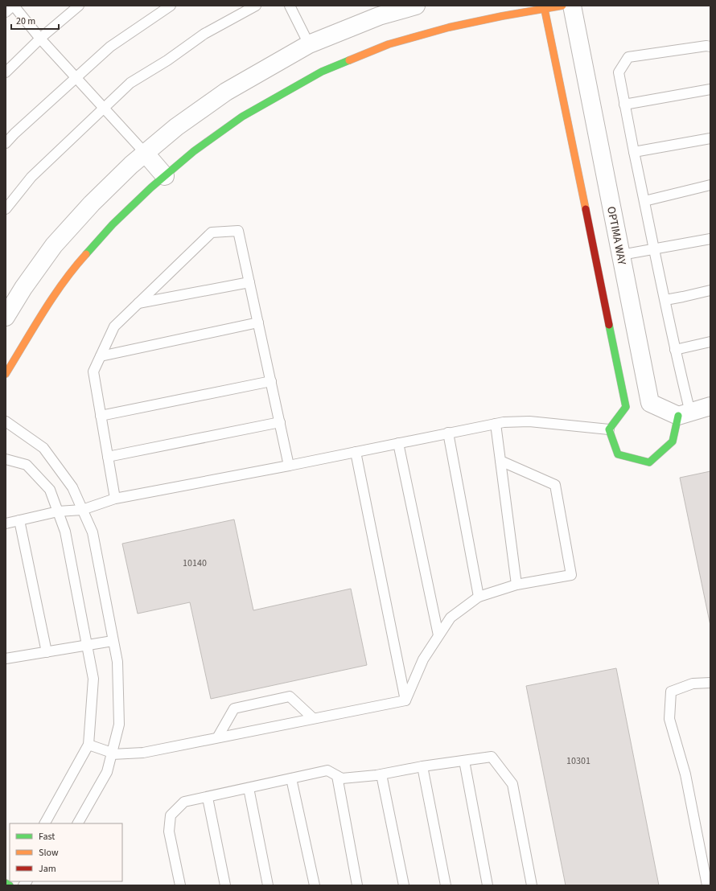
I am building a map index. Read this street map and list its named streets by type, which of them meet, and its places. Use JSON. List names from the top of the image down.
{
  "streets": {
    "street": ["OPTIMA WAY"]
  },
  "house_numbers": ["10140", "10301"],
  "legend": ["Fast", "Slow", "Jam"],
  "scale_bar": "20 m"
}
